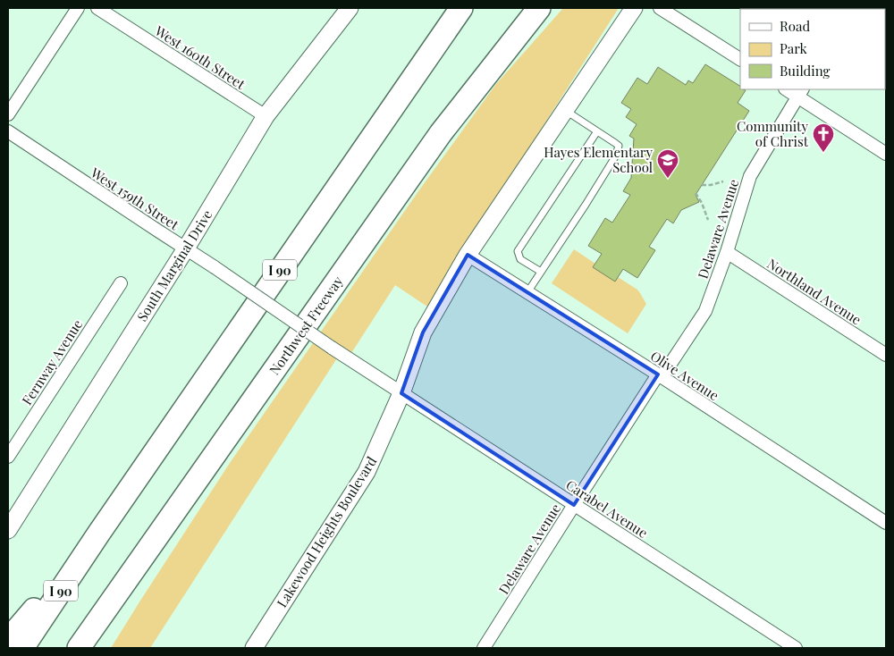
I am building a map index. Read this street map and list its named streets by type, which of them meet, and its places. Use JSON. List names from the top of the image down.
{
  "streets": {
    "highway": ["I 90", "Northwest Freeway"],
    "main road": ["South Marginal Drive", "Lakewood Heights Boulevard"],
    "street": [
      "West 160th Street",
      "West 159th Street",
      "Delaware Avenue",
      "Northland Avenue",
      "Fernway Avenue",
      "Olive Avenue",
      "Carabel Avenue"
    ]
  },
  "crossings": [
    ["West 160th Street", "South Marginal Drive"],
    ["West 159th Street", "South Marginal Drive"],
    ["West 159th Street", "Carabel Avenue"],
    ["West 159th Street", "Lakewood Heights Boulevard"],
    ["Delaware Avenue", "Northland Avenue"],
    ["Delaware Avenue", "Olive Avenue"],
    ["Delaware Avenue", "Carabel Avenue"],
    ["Olive Avenue", "Lakewood Heights Boulevard"],
    ["Carabel Avenue", "Lakewood Heights Boulevard"]
  ],
  "places": {
    "church": ["Community of Christ"],
    "school or university": ["Hayes Elementary School"]
  },
  "legend": ["Road", "Park", "Building"]
}
